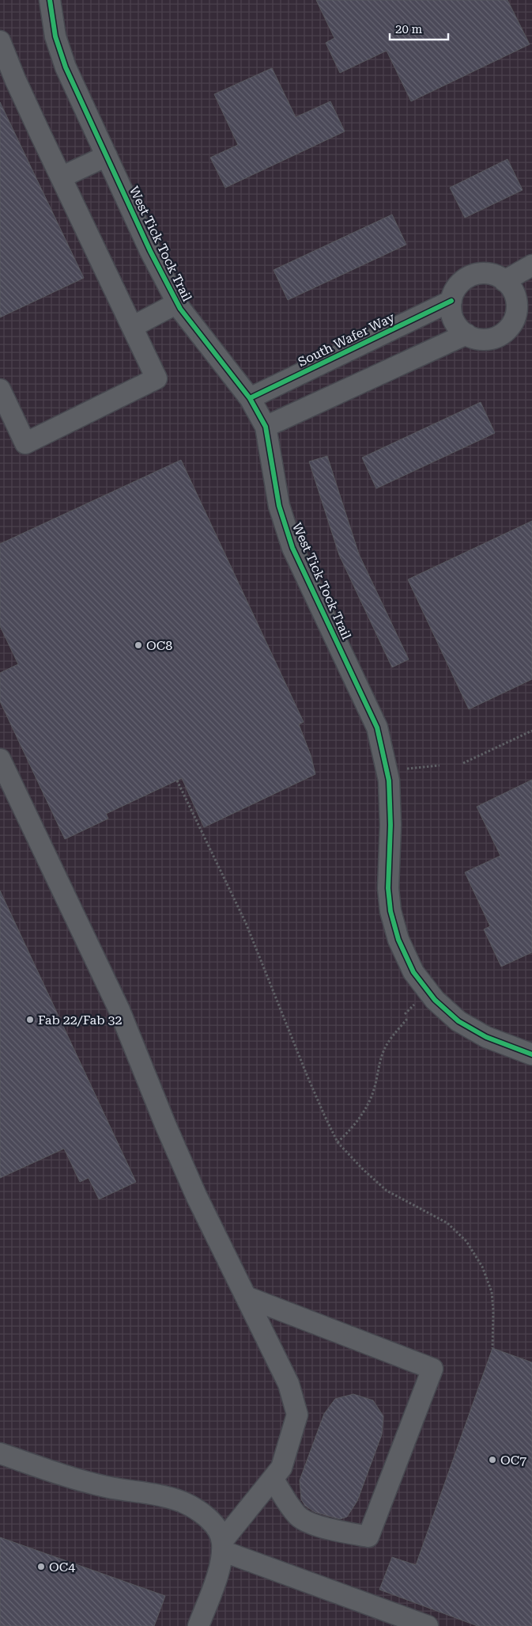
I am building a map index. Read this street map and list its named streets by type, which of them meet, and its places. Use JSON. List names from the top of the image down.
{
  "streets": {
    "street": ["West Tick Tock Trail", "South Wafer Way"]
  },
  "crossings": [
    ["West Tick Tock Trail", "South Wafer Way"]
  ],
  "places": [
    "OC8",
    "Fab 22/Fab 32",
    "OC7",
    "OC4"
  ],
  "scale_bar": "20 m"
}
